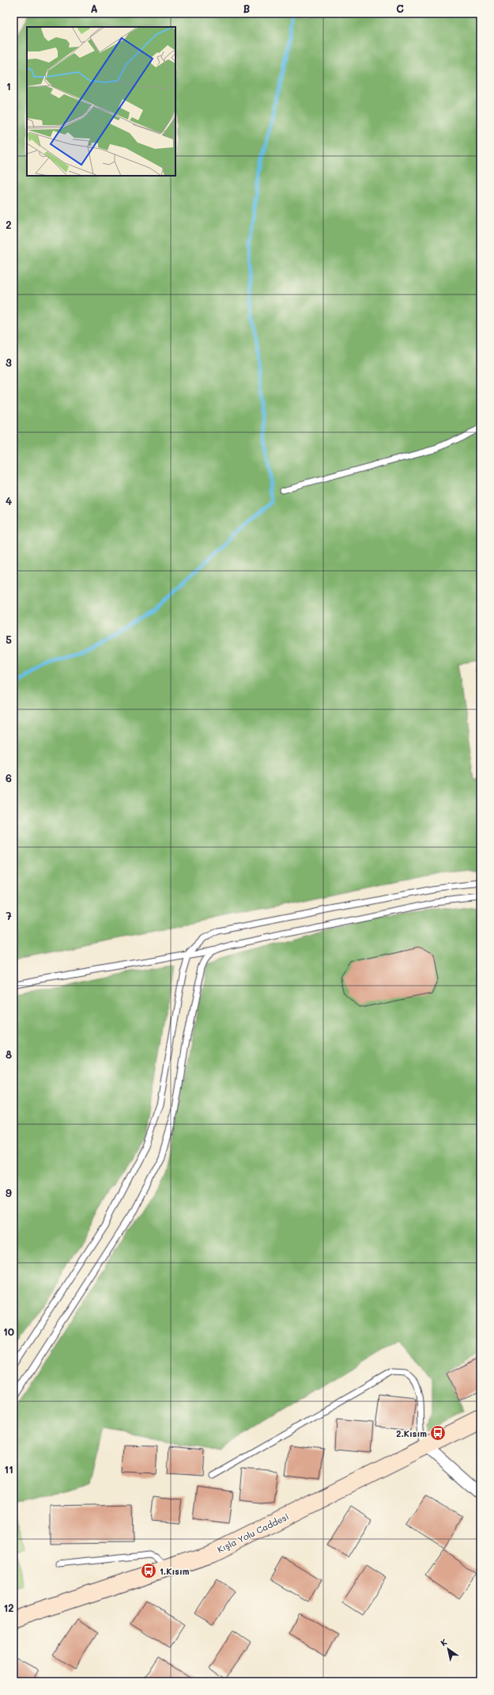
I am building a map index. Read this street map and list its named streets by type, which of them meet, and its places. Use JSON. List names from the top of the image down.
{
  "streets": {
    "street": ["Kışla Yolu Caddesi"]
  },
  "places": {
    "bus stop": ["2.Kısım", "1.Kısım"]
  },
  "north": "top left",
  "grid": {
    "columns": ["A", "B", "C"],
    "rows": [
      "1",
      "2",
      "3",
      "4",
      "5",
      "6",
      "7",
      "8",
      "9",
      "10",
      "11",
      "12"
    ]
  }
}
